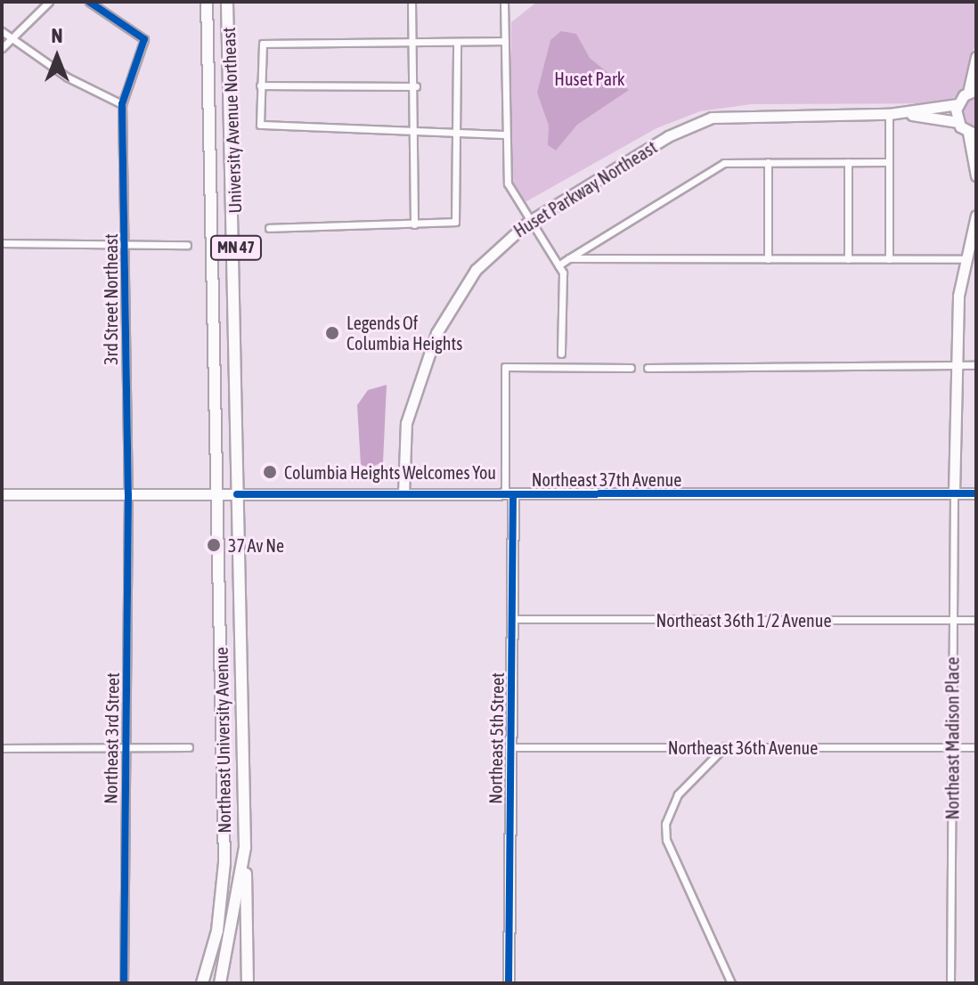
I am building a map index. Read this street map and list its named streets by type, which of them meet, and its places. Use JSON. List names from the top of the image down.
{
  "streets": {
    "main road": ["University Avenue Northeast", "MN 47", "Northeast University Avenue"],
    "street": [
      "Huset Parkway Northeast",
      "3rd Street Northeast",
      "Northeast 37th Avenue",
      "Northeast 36th 1/2 Avenue",
      "Northeast 3rd Street",
      "Northeast 5th Street",
      "Northeast Madison Place",
      "Northeast 36th Avenue"
    ]
  },
  "crossings": [
    ["University Avenue Northeast", "Northeast 37th Avenue"],
    ["University Avenue Northeast", "Northeast University Avenue"],
    ["Huset Parkway Northeast", "Northeast 37th Avenue"],
    ["3rd Street Northeast", "Northeast 37th Avenue"],
    ["3rd Street Northeast", "Northeast 3rd Street"],
    ["Northeast 37th Avenue", "Northeast 3rd Street"],
    ["Northeast 37th Avenue", "Northeast 5th Street"],
    ["Northeast 37th Avenue", "Northeast Madison Place"],
    ["Northeast 37th Avenue", "Northeast University Avenue"],
    ["Northeast 36th 1/2 Avenue", "Northeast 5th Street"],
    ["Northeast 36th 1/2 Avenue", "Northeast Madison Place"],
    ["Northeast 5th Street", "Northeast 36th Avenue"],
    ["Northeast Madison Place", "Northeast 36th Avenue"]
  ],
  "parks": ["Huset Park"],
  "places": ["Legends Of Columbia Heights", "Columbia Heights Welcomes You", "37 Av Ne"],
  "north": "top"
}
